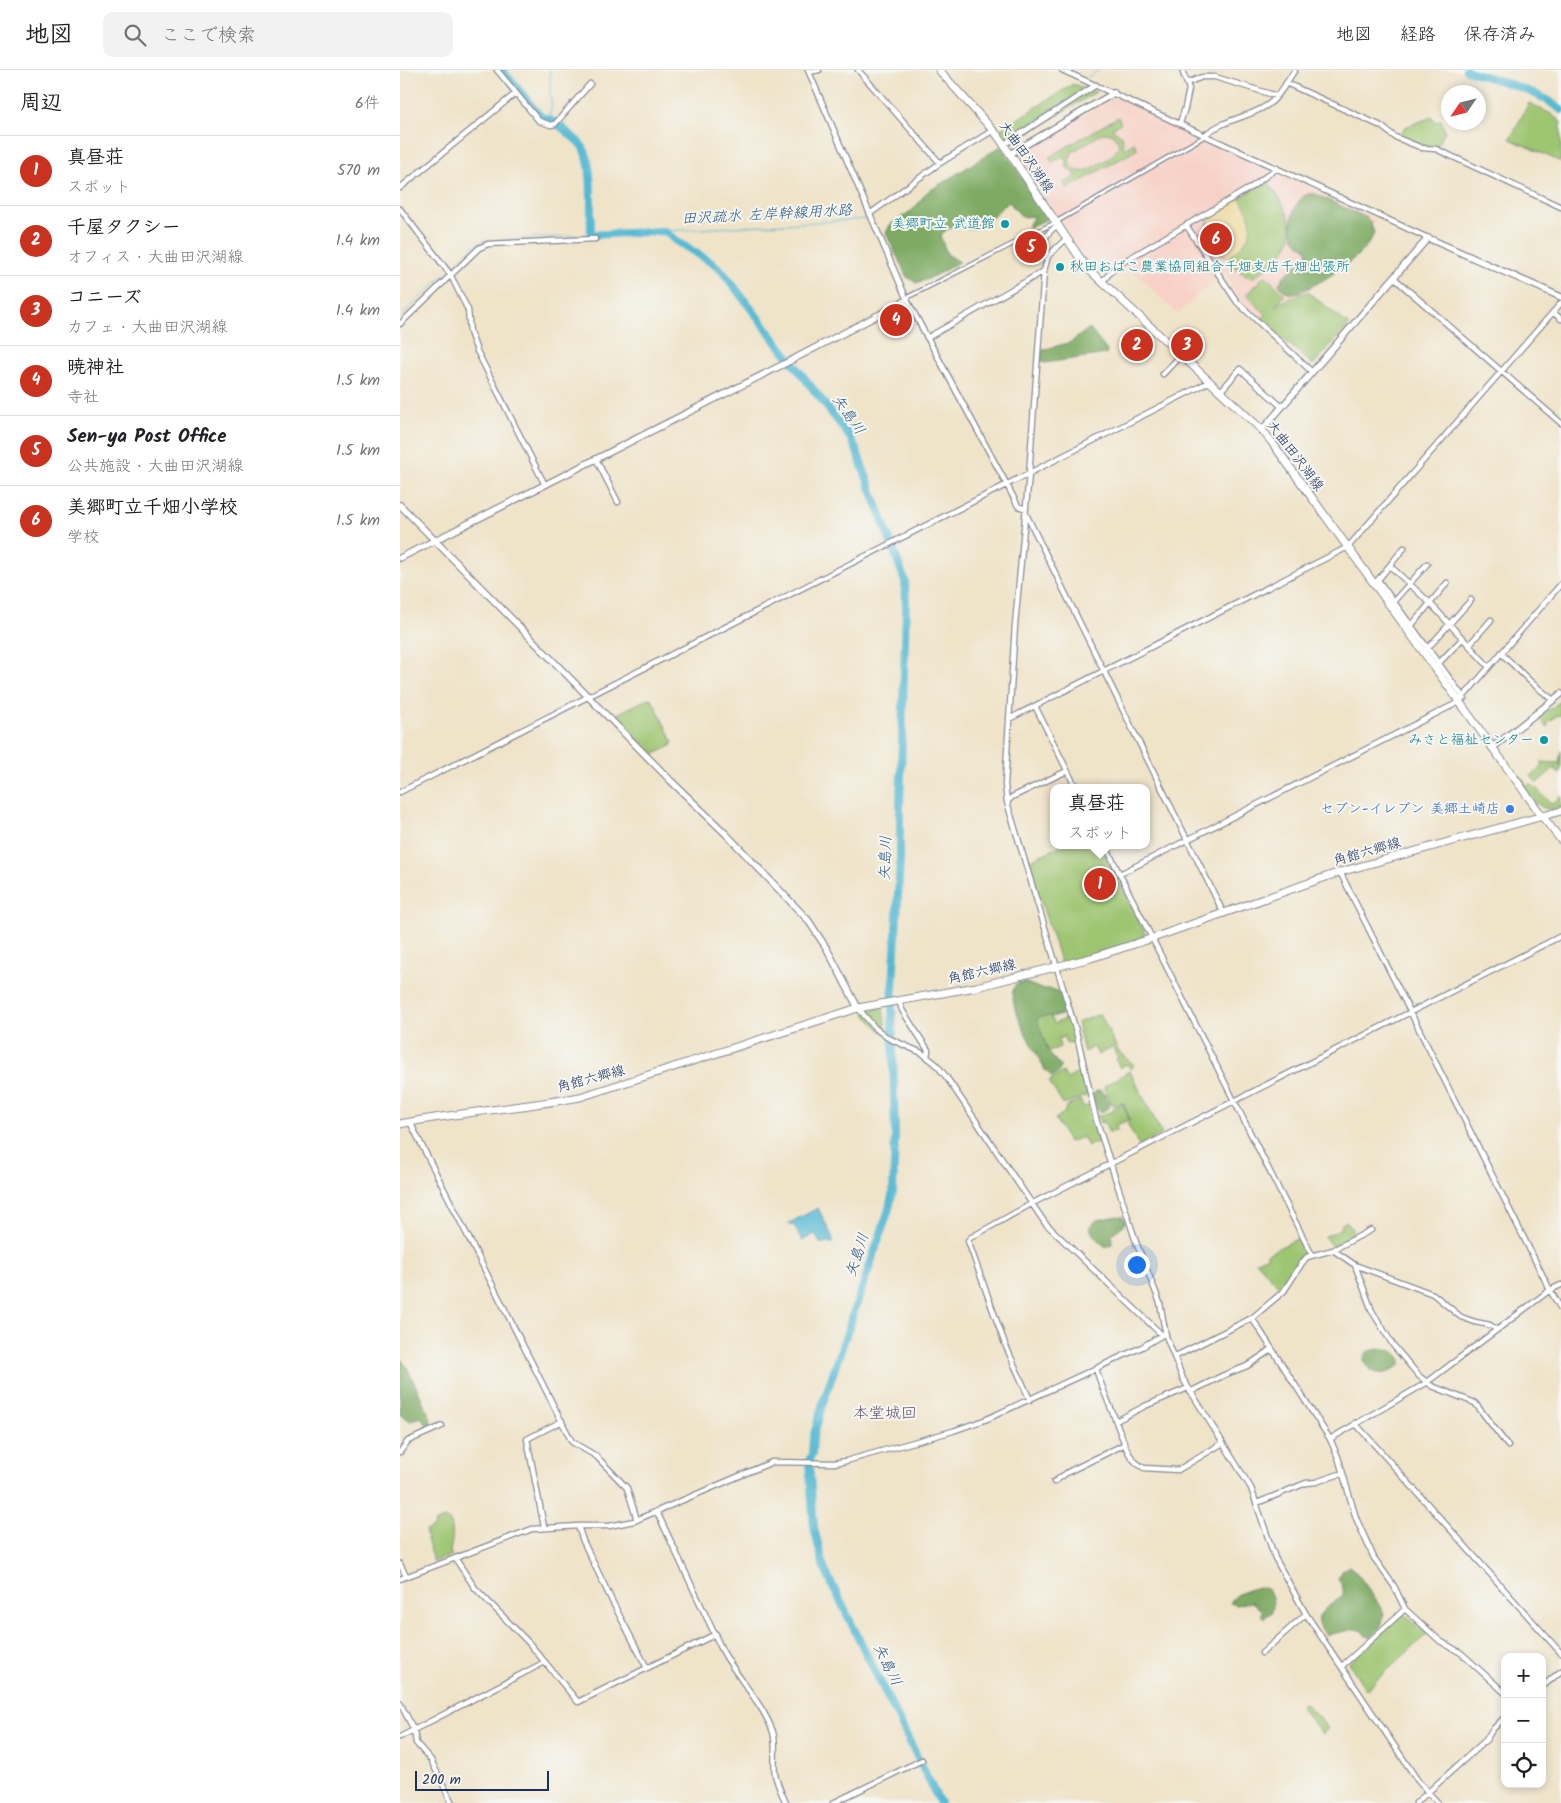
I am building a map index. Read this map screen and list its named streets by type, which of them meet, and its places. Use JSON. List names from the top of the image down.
{
  "streets": {
    "main road": ["大曲田沢湖線", "角館六郷線"]
  },
  "crossings": [
    ["大曲田沢湖線", "角館六郷線"]
  ],
  "districts": ["本堂城回"],
  "water": ["田沢疏水 左岸幹線用水路", "矢島川"],
  "places": [
    "美郷町立 武道館",
    "秋田おばこ農業協同組合千畑支店千畑出張所",
    "みさと福祉センター",
    "セブン-イレブン 美郷土崎店"
  ],
  "scale_bar": "200 m",
  "north": "bottom left",
  "page": {
    "header": "地図",
    "search": "ここで検索",
    "nav": ["地図", "経路", "保存済み"],
    "heading": ["周辺", "6件"],
    "list": [
      {
        "mark": "1",
        "name": "真昼荘",
        "note": "スポット",
        "value": "570 m"
      },
      {
        "mark": "2",
        "name": "千屋タクシー",
        "note": "オフィス · 大曲田沢湖線",
        "value": "1.4 km"
      },
      {
        "mark": "3",
        "name": "コニーズ",
        "note": "カフェ · 大曲田沢湖線",
        "value": "1.4 km"
      },
      {
        "mark": "4",
        "name": "暁神社",
        "note": "寺社",
        "value": "1.5 km"
      },
      {
        "mark": "5",
        "name": "Sen-ya Post Office",
        "note": "公共施設 · 大曲田沢湖線",
        "value": "1.5 km"
      },
      {
        "mark": "6",
        "name": "美郷町立千畑小学校",
        "note": "学校",
        "value": "1.5 km"
      }
    ],
    "pins": [
      "6",
      "5",
      "4",
      "2",
      "3",
      "1"
    ],
    "popup": ["真昼荘", "スポット"],
    "map_buttons": ["+", "−"],
    "scale": "200 m"
  }
}
